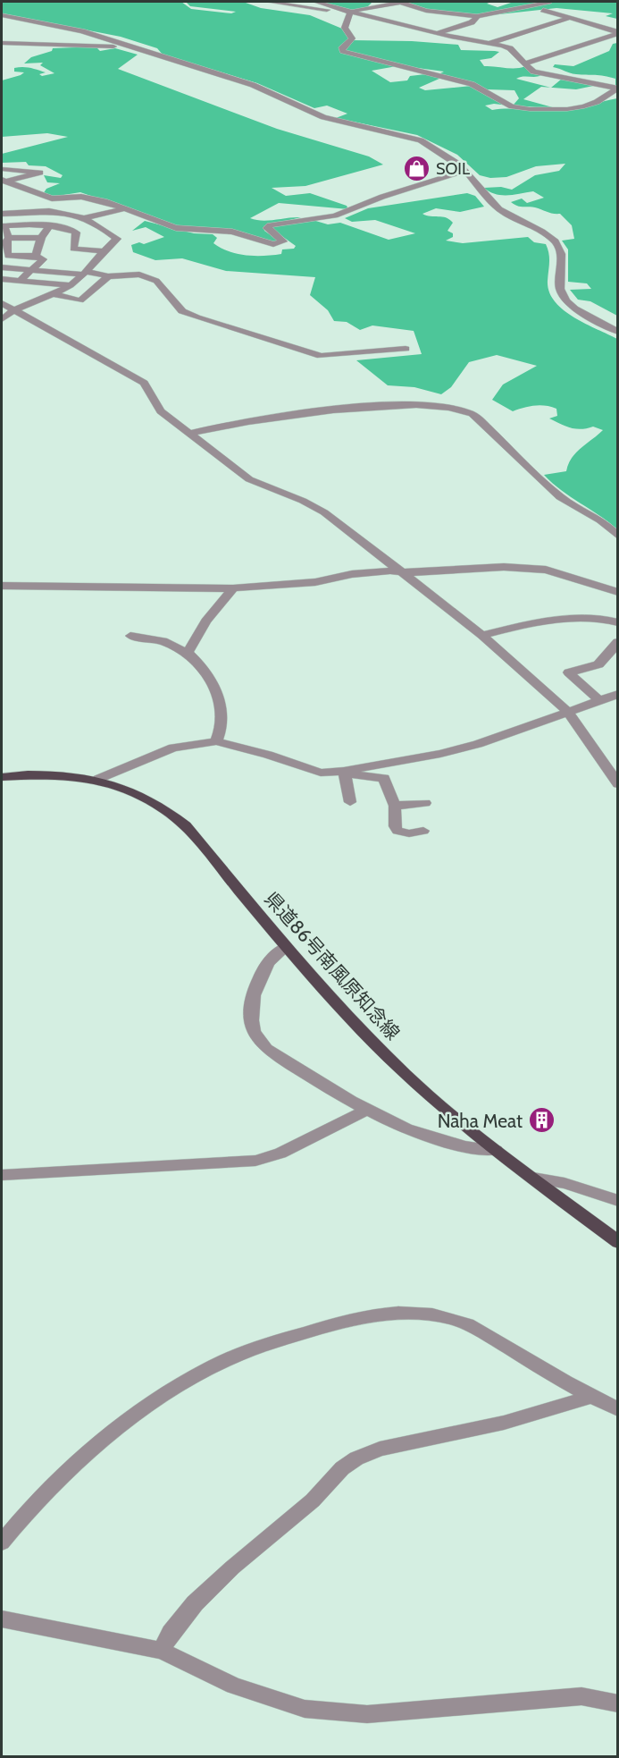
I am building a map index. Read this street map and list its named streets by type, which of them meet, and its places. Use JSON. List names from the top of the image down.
{
  "streets": {
    "main road": ["県道86号南風原知念線"]
  },
  "places": {
    "shop": ["SOIL"],
    "building": ["Naha Meat"]
  }
}
